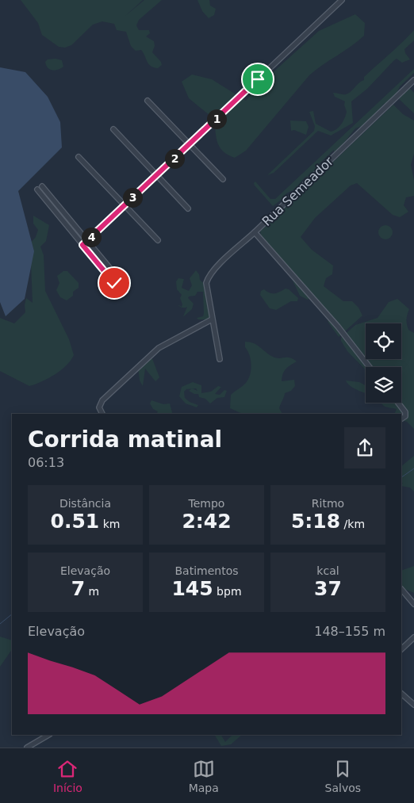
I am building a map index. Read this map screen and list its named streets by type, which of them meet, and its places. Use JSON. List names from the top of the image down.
{
  "streets": {
    "street": ["Rua Semeador"]
  },
  "page": {
    "pins": [
      "1",
      "2",
      "3",
      "4"
    ],
    "heading": ["Corrida matinal", "06:13"],
    "stats": [
      ["Distância", "0.51 km"],
      ["Tempo", "2:42"],
      ["Ritmo", "5:18 /km"],
      ["Elevação", "7 m"],
      ["Batimentos", "145 bpm"],
      ["kcal", "37"]
    ],
    "chart": ["Elevação", "148–155 m"],
    "tabs": ["Início", "Mapa", "Salvos"]
  }
}
